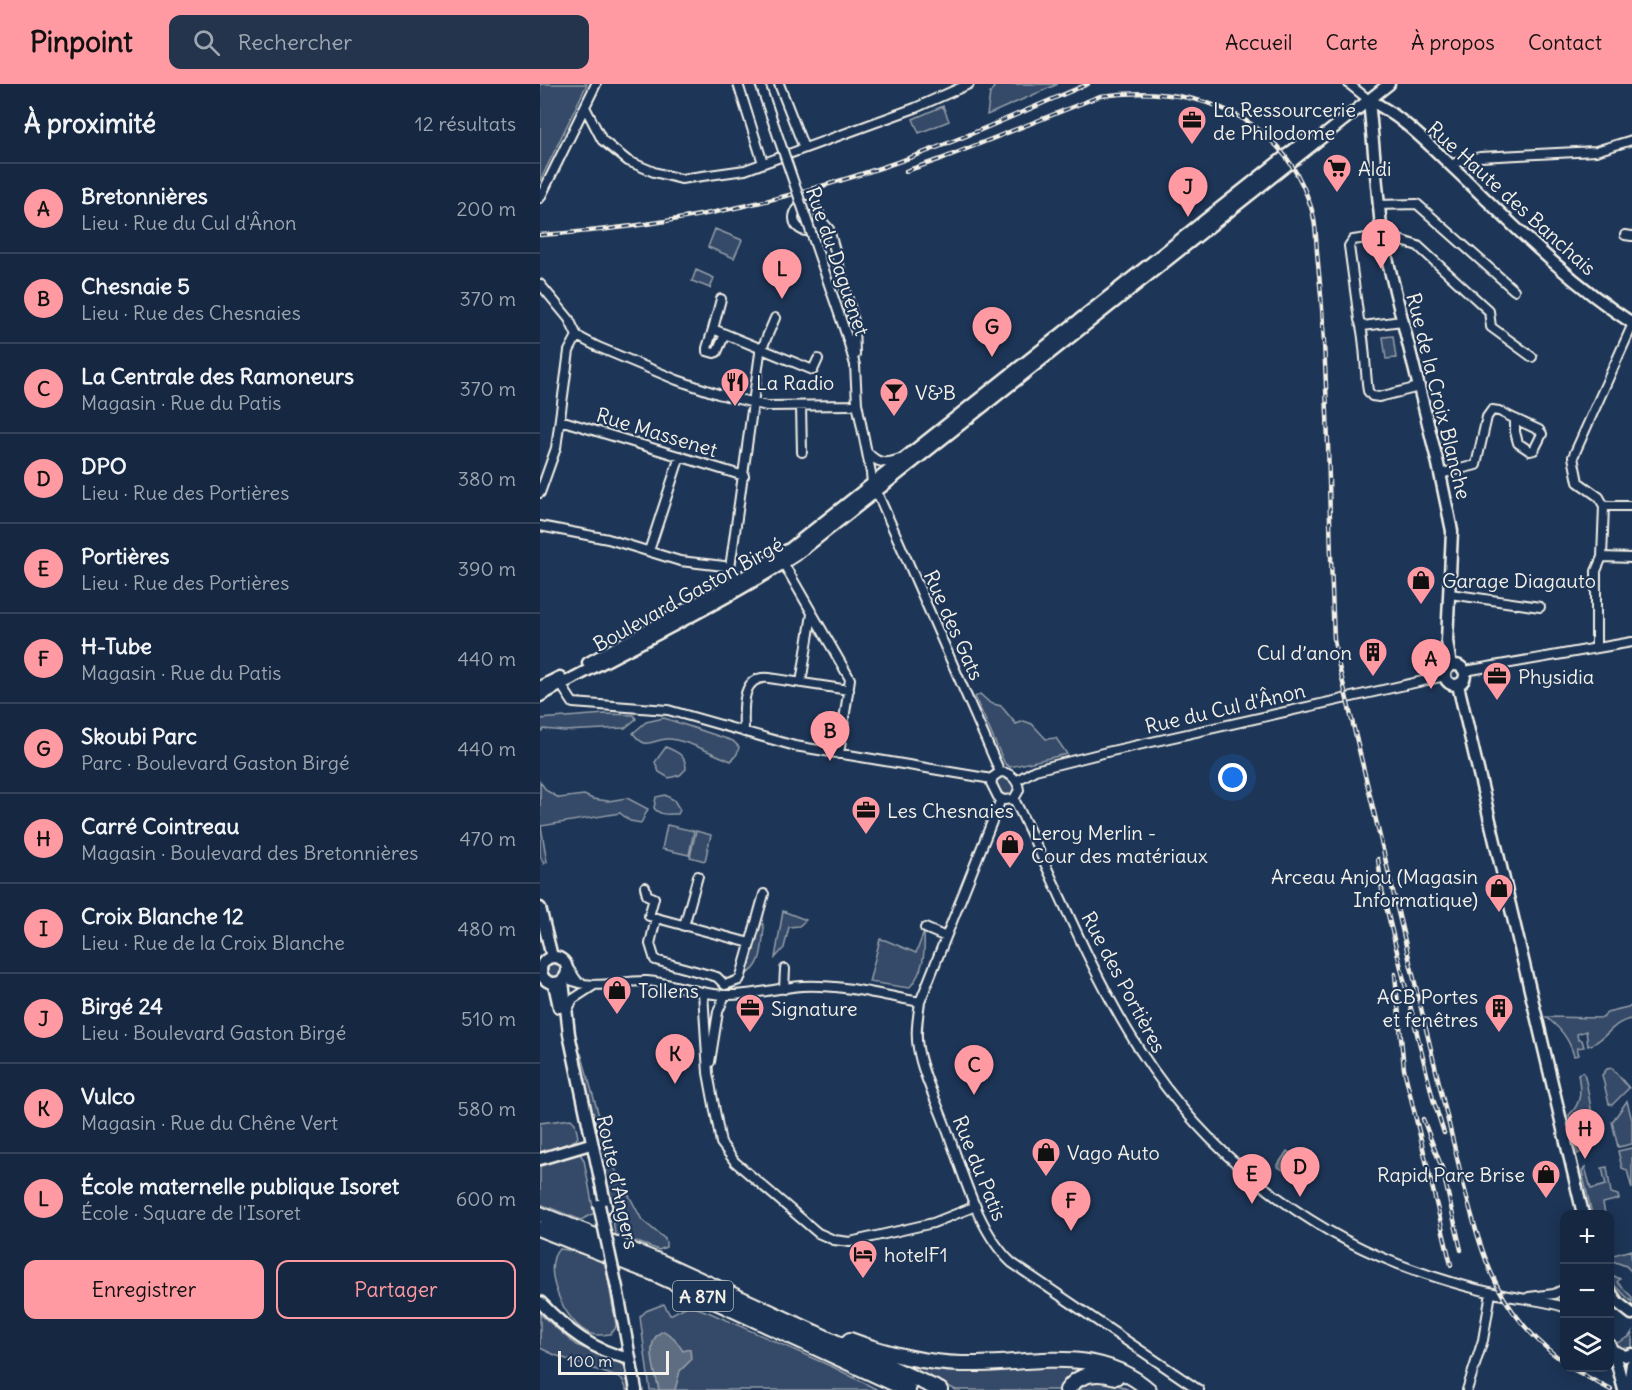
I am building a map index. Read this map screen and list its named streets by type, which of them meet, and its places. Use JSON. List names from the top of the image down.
{
  "streets": {
    "highway": ["A 87N"],
    "street": [
      "Rue Haute des Banchais",
      "Rue du Daguenet",
      "Rue de la Croix Blanche",
      "Rue Massenet",
      "Boulevard Gaston Birgé",
      "Rue des Gats",
      "Rue du Cul d'Ânon",
      "Rue des Portières",
      "Rue du Patis",
      "Route d’Angers"
    ]
  },
  "crossings": [
    ["Rue Haute des Banchais", "Rue de la Croix Blanche"],
    ["Rue Haute des Banchais", "Boulevard Gaston Birgé"],
    ["Rue du Daguenet", "Boulevard Gaston Birgé"],
    ["Rue du Daguenet", "Rue des Gats"],
    ["Rue de la Croix Blanche", "Boulevard Gaston Birgé"],
    ["Rue de la Croix Blanche", "Rue du Cul d'Ânon"],
    ["Boulevard Gaston Birgé", "Rue des Gats"],
    ["Rue des Gats", "Rue du Cul d'Ânon"],
    ["Rue des Gats", "Rue des Portières"],
    ["Rue des Gats", "Rue du Patis"],
    ["Rue du Cul d'Ânon", "Rue des Portières"],
    ["Rue du Cul d'Ânon", "Rue du Patis"],
    ["Rue des Portières", "Rue du Patis"]
  ],
  "places": {
    "office": [
      "La Ressourcerie de Philodome",
      "Physidia",
      "Les Chesnaies",
      "Signature"
    ],
    "supermarket": ["Aldi"],
    "restaurant": ["La Radio"],
    "bar": ["V&B"],
    "shop": [
      "Garage Diagauto",
      "Leroy Merlin - Cour des matériaux",
      "Arceau Anjou (Magasin Informatique)",
      "Tollens",
      "Vago Auto",
      "Rapid Pare Brise"
    ],
    "building": ["Cul d’anon", "ACB Portes et fenêtres"],
    "hotel": ["hotelF1"]
  },
  "scale_bar": "100 m",
  "page": {
    "header": "Pinpoint",
    "search": "Rechercher",
    "nav": [
      "Accueil",
      "Carte",
      "À propos",
      "Contact"
    ],
    "heading": ["À proximité", "12 résultats"],
    "list": [
      {
        "mark": "A",
        "name": "Bretonnières",
        "note": "Lieu · Rue du Cul d'Ânon",
        "value": "200 m"
      },
      {
        "mark": "B",
        "name": "Chesnaie 5",
        "note": "Lieu · Rue des Chesnaies",
        "value": "370 m"
      },
      {
        "mark": "C",
        "name": "La Centrale des Ramoneurs",
        "note": "Magasin · Rue du Patis",
        "value": "370 m"
      },
      {
        "mark": "D",
        "name": "DPO",
        "note": "Lieu · Rue des Portières",
        "value": "380 m"
      },
      {
        "mark": "E",
        "name": "Portières",
        "note": "Lieu · Rue des Portières",
        "value": "390 m"
      },
      {
        "mark": "F",
        "name": "H-Tube",
        "note": "Magasin · Rue du Patis",
        "value": "440 m"
      },
      {
        "mark": "G",
        "name": "Skoubi Parc",
        "note": "Parc · Boulevard Gaston Birgé",
        "value": "440 m"
      },
      {
        "mark": "H",
        "name": "Carré Cointreau",
        "note": "Magasin · Boulevard des Bretonnières",
        "value": "470 m"
      },
      {
        "mark": "I",
        "name": "Croix Blanche 12",
        "note": "Lieu · Rue de la Croix Blanche",
        "value": "480 m"
      },
      {
        "mark": "J",
        "name": "Birgé 24",
        "note": "Lieu · Boulevard Gaston Birgé",
        "value": "510 m"
      },
      {
        "mark": "K",
        "name": "Vulco",
        "note": "Magasin · Rue du Chêne Vert",
        "value": "580 m"
      },
      {
        "mark": "L",
        "name": "École maternelle publique Isoret",
        "note": "École · Square de l'Isoret",
        "value": "600 m"
      }
    ],
    "pins": [
      "J",
      "I",
      "L",
      "G",
      "A",
      "B",
      "K",
      "C",
      "H",
      "D",
      "E",
      "F"
    ],
    "map_buttons": ["+", "−"],
    "buttons": ["Enregistrer", "Partager"],
    "scale": "100 m"
  }
}
